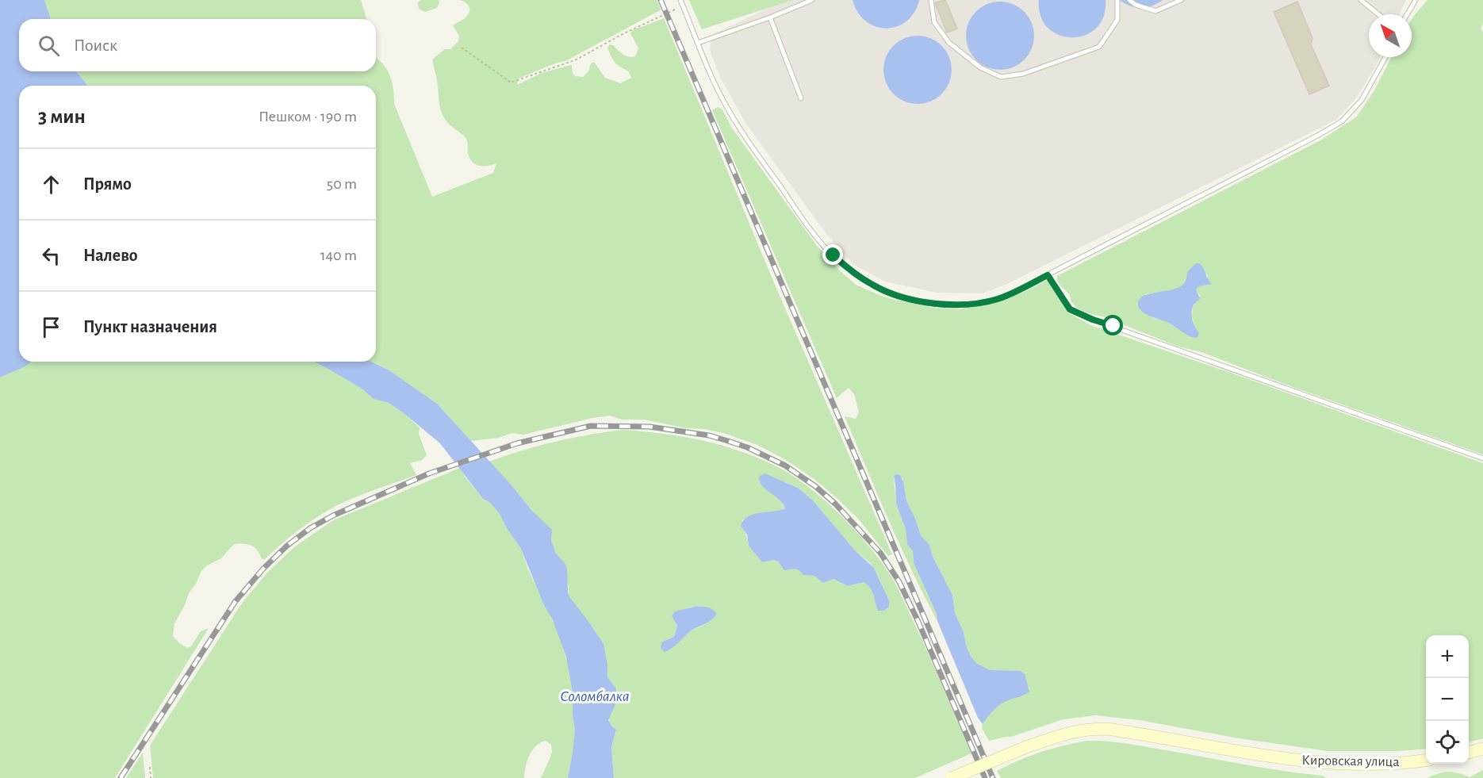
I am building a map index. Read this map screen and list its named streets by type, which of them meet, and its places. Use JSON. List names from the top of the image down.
{
  "streets": {
    "main road": ["Кировская улица"]
  },
  "water": ["Соломбалка"],
  "north": "top left",
  "page": {
    "search": "Поиск",
    "heading": ["3 мин", "Пешком · 190 m"],
    "list": [
      ["Прямо", "50 m"],
      ["Налево", "140 m"],
      "Пункт назначения"
    ],
    "map_buttons": ["+", "−"]
  }
}
